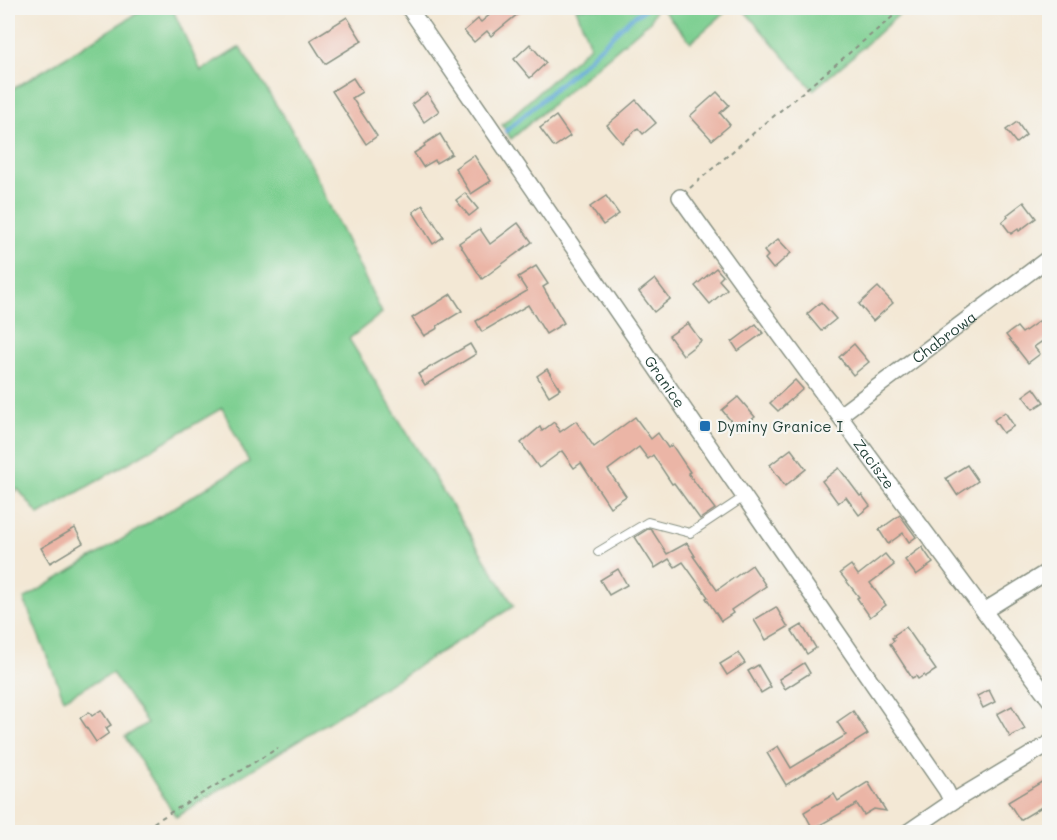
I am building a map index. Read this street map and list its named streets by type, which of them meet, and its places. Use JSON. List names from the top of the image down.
{
  "streets": {
    "street": ["Chabrowa", "Granice", "Zacisze"]
  },
  "crossings": [
    ["Chabrowa", "Zacisze"]
  ],
  "places": {
    "transit": ["Dyminy Granice I"]
  }
}
